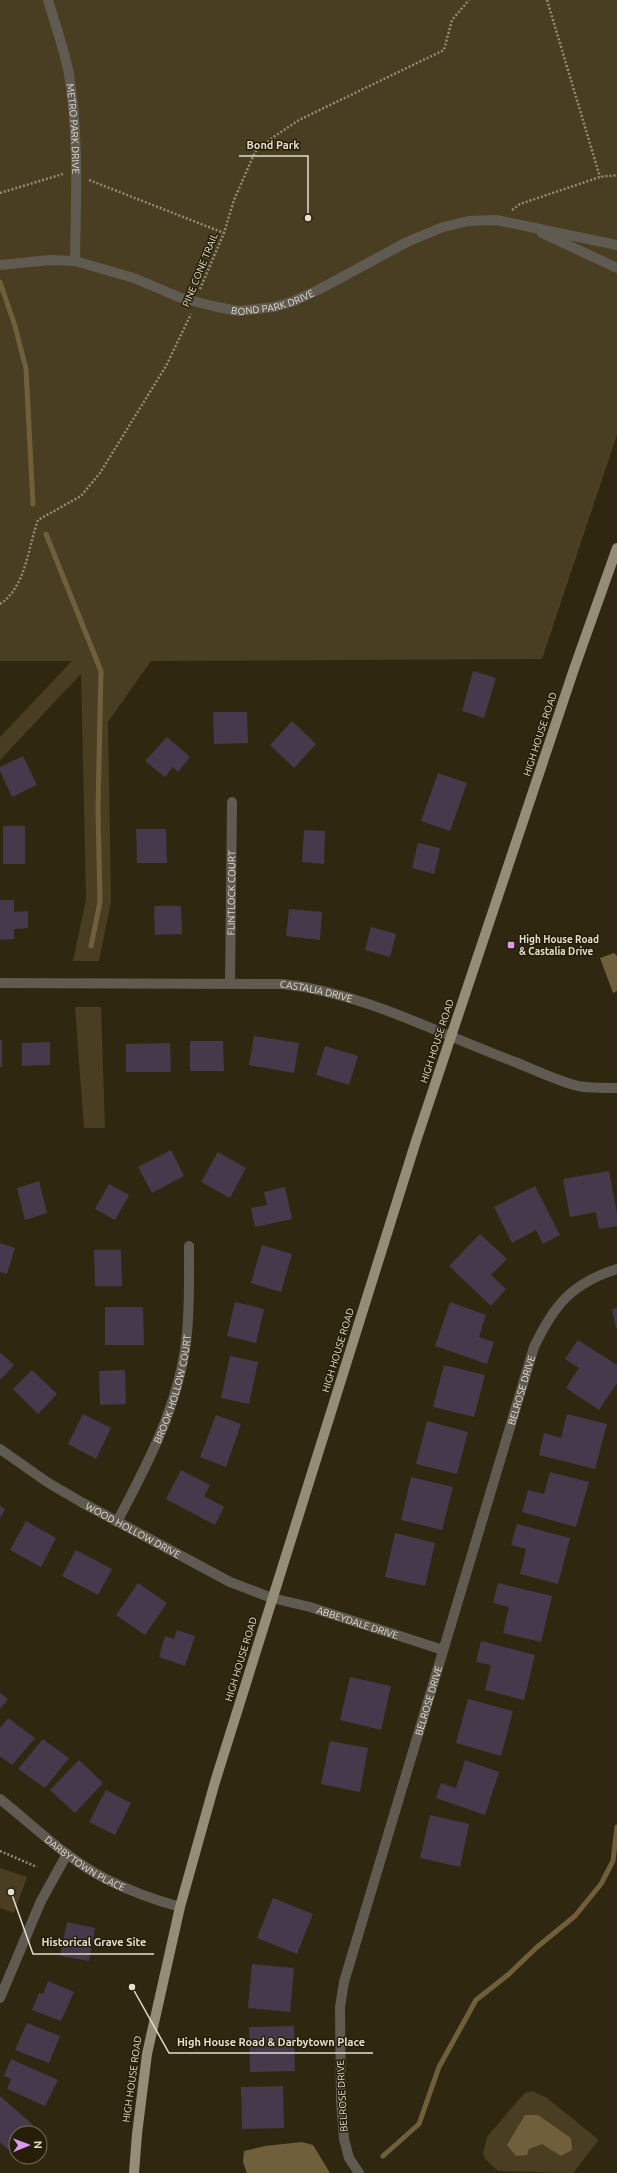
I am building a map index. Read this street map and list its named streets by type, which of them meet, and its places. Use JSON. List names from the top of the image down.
{
  "streets": {
    "main road": ["HIGH HOUSE ROAD"],
    "street": [
      "METRO PARK DRIVE",
      "BOND PARK DRIVE",
      "FLINTLOCK COURT",
      "CASTALIA DRIVE",
      "BROOK HOLLOW COURT",
      "BELROSE DRIVE",
      "WOOD HOLLOW DRIVE",
      "ABBEYDALE DRIVE",
      "DARBYTOWN PLACE"
    ],
    "path": ["PINE CONE TRAIL"]
  },
  "crossings": [
    ["METRO PARK DRIVE", "BOND PARK DRIVE"],
    ["PINE CONE TRAIL", "BOND PARK DRIVE"],
    ["HIGH HOUSE ROAD", "CASTALIA DRIVE"],
    ["HIGH HOUSE ROAD", "WOOD HOLLOW DRIVE"],
    ["HIGH HOUSE ROAD", "ABBEYDALE DRIVE"],
    ["HIGH HOUSE ROAD", "DARBYTOWN PLACE"],
    ["FLINTLOCK COURT", "CASTALIA DRIVE"],
    ["BROOK HOLLOW COURT", "WOOD HOLLOW DRIVE"],
    ["BELROSE DRIVE", "ABBEYDALE DRIVE"],
    ["WOOD HOLLOW DRIVE", "ABBEYDALE DRIVE"]
  ],
  "places": {
    "other": ["Bond Park", "Historical Grave Site", "High House Road & Darbytown Place"],
    "transit": ["High House Road & Castalia Drive"]
  },
  "north": "right"
}
